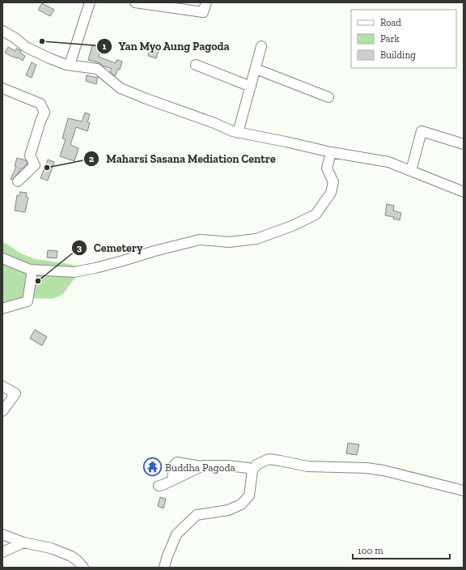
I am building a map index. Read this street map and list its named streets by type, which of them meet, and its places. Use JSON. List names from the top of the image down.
{
  "places": {
    "other": ["Yan Myo Aung Pagoda", "Maharsi Sasana Mediation Centre", "Cemetery"],
    "temple": ["Buddha Pagoda"]
  },
  "legend": ["Road", "Park", "Building"],
  "scale_bar": "100 m"
}
